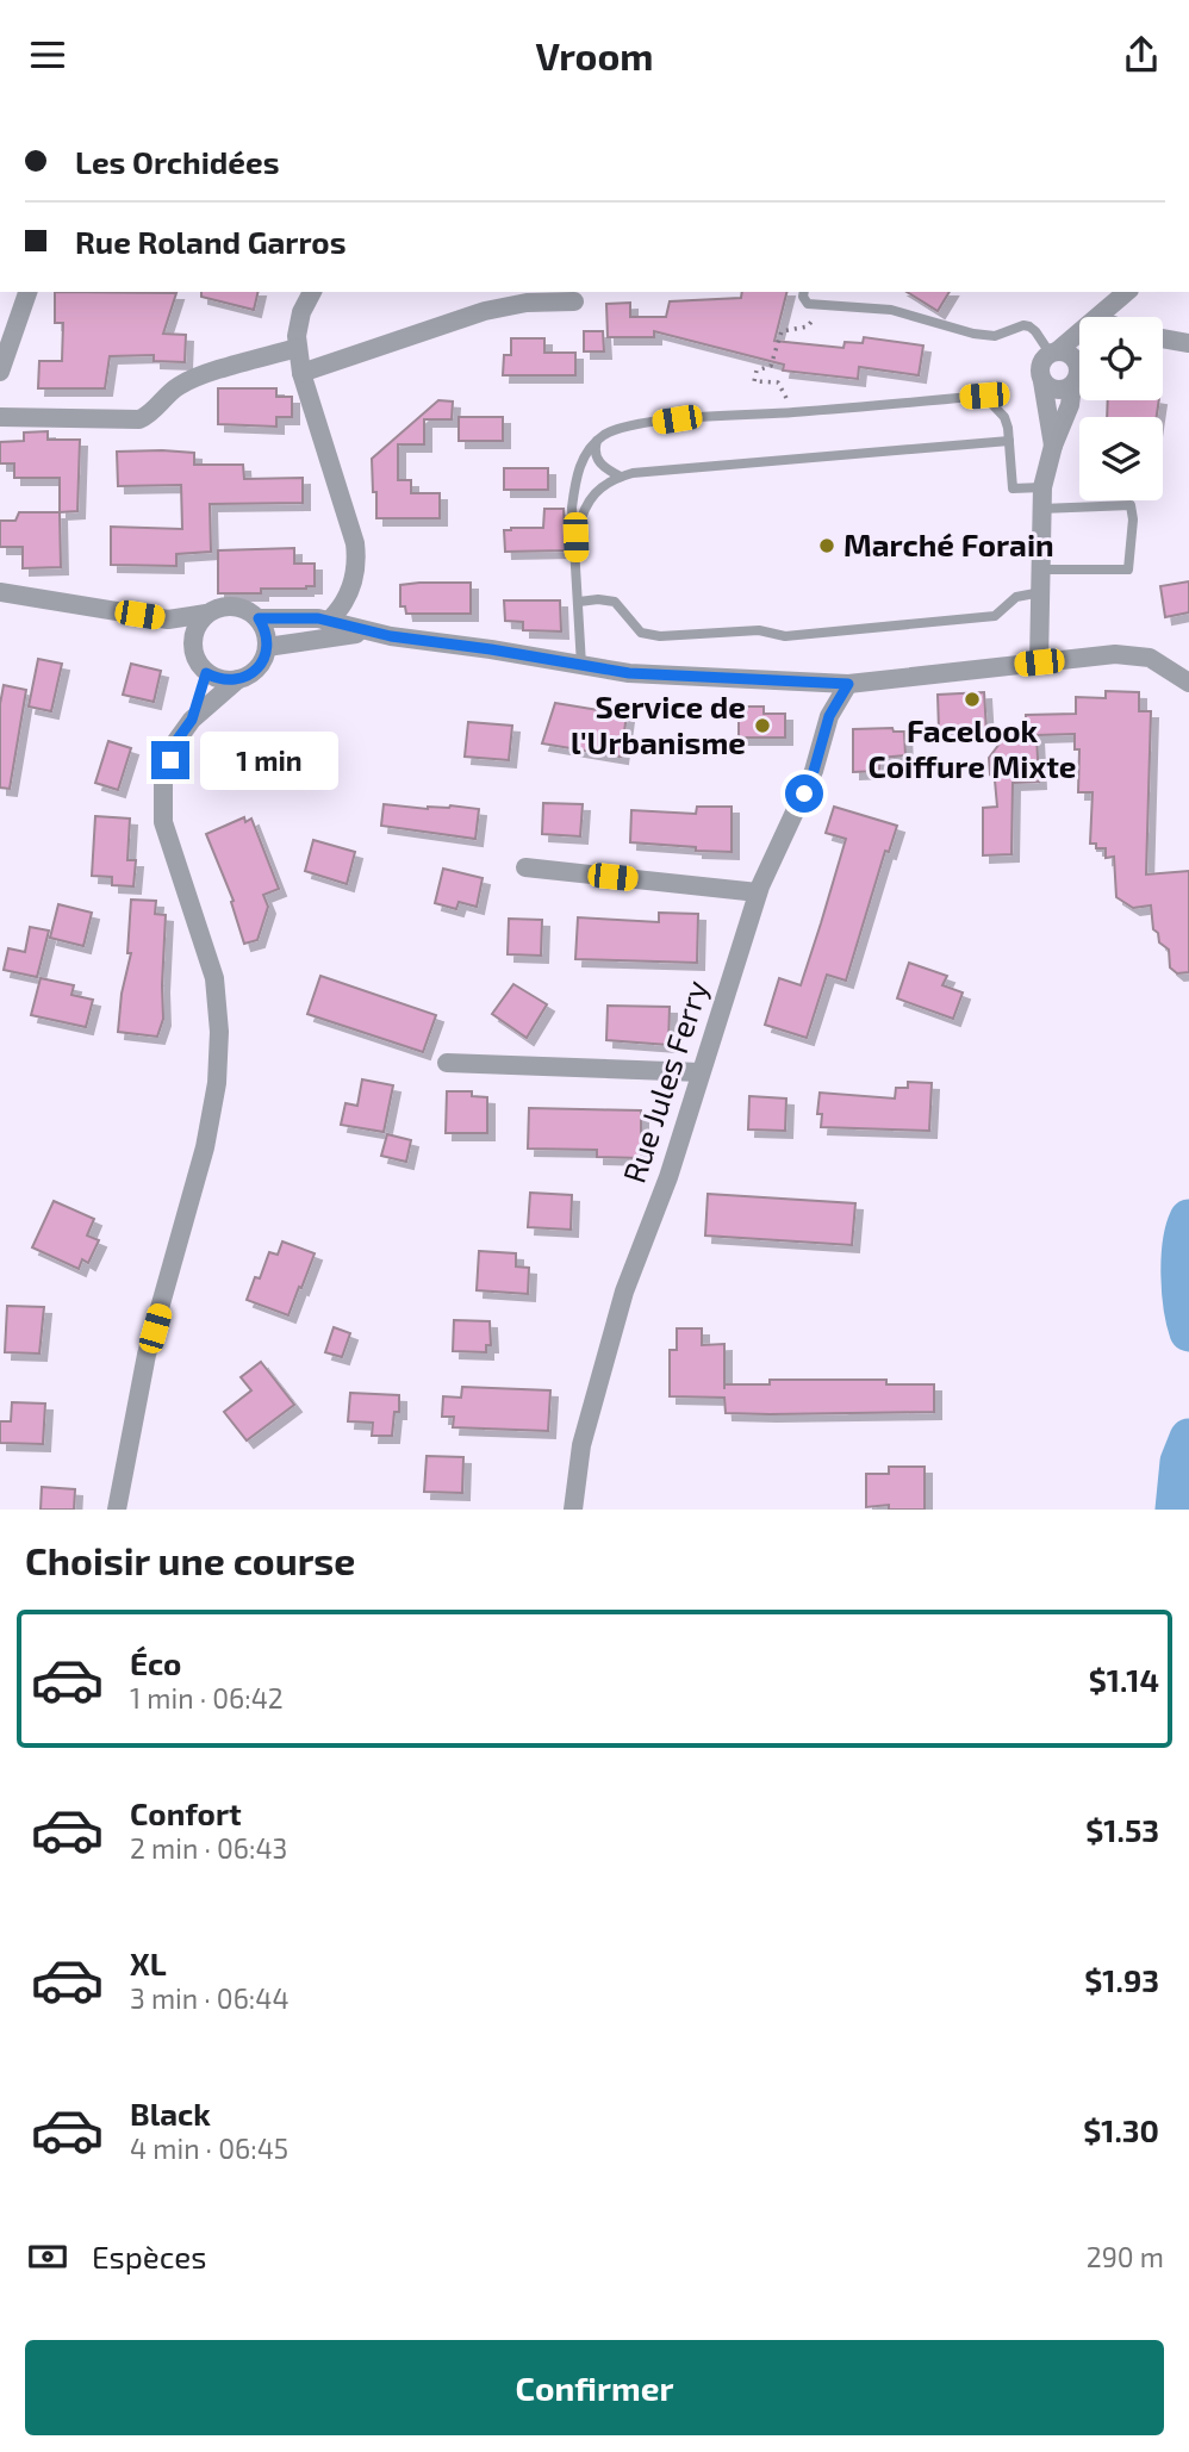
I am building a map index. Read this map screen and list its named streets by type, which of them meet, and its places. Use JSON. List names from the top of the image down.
{
  "streets": {
    "street": ["Rue Jules Ferry"]
  },
  "places": ["Marché Forain", "Facelook Coiffure Mixte", "Service de l'Urbanisme"],
  "page": {
    "header": "Vroom",
    "banner": ["Les Orchidées", "Rue Roland Garros"],
    "bubble": "1 min",
    "heading": "Choisir une course",
    "list": [
      {
        "name": "Éco",
        "note": "1 min · 06:42",
        "value": "$1.14"
      },
      {
        "name": "Confort",
        "note": "2 min · 06:43",
        "value": "$1.53"
      },
      {
        "name": "XL",
        "note": "3 min · 06:44",
        "value": "$1.93"
      },
      {
        "name": "Black",
        "note": "4 min · 06:45",
        "value": "$1.30"
      }
    ],
    "pay": ["Espèces", "290 m"],
    "buttons": "Confirmer"
  }
}
